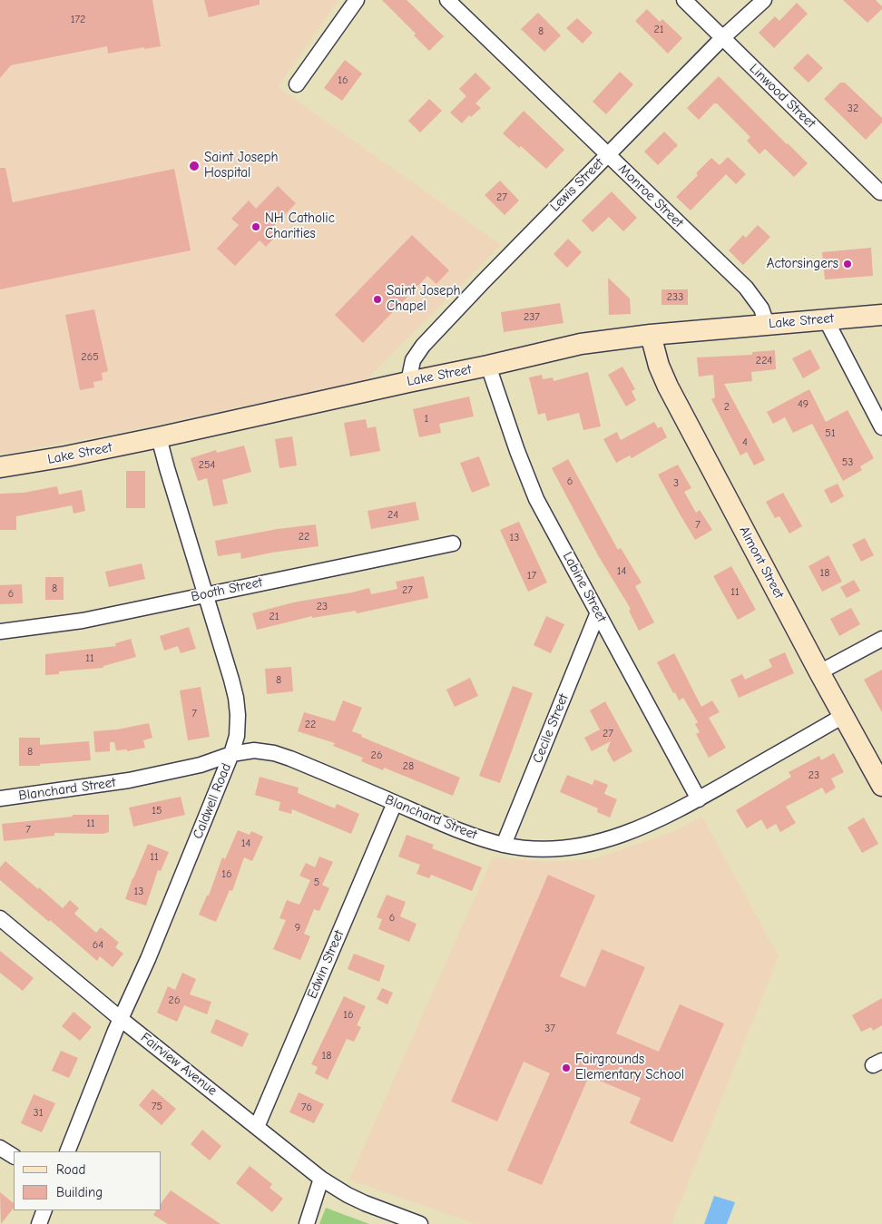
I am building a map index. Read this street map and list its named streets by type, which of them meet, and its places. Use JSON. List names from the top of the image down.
{
  "streets": {
    "street": [
      "Linwood Street",
      "Lewis Street",
      "Monroe Street",
      "Lake Street",
      "Almont Street",
      "Labine Street",
      "Booth Street",
      "Cecile Street",
      "Blanchard Street",
      "Caldwell Road",
      "Edwin Street",
      "Fairview Avenue"
    ]
  },
  "crossings": [
    ["Linwood Street", "Lewis Street"],
    ["Lewis Street", "Monroe Street"],
    ["Lewis Street", "Lake Street"],
    ["Monroe Street", "Lake Street"],
    ["Lake Street", "Almont Street"],
    ["Lake Street", "Labine Street"],
    ["Lake Street", "Caldwell Road"],
    ["Almont Street", "Blanchard Street"],
    ["Labine Street", "Cecile Street"],
    ["Labine Street", "Blanchard Street"],
    ["Booth Street", "Caldwell Road"],
    ["Cecile Street", "Blanchard Street"],
    ["Blanchard Street", "Caldwell Road"],
    ["Blanchard Street", "Edwin Street"],
    ["Caldwell Road", "Fairview Avenue"],
    ["Edwin Street", "Fairview Avenue"]
  ],
  "places": [
    "Saint Joseph Hospital",
    "NH Catholic Charities",
    "Actorsingers",
    "Saint Joseph Chapel",
    "Fairgrounds Elementary School"
  ],
  "house_numbers": [
    "172",
    "21",
    "8",
    "16",
    "32",
    "27",
    "233",
    "237",
    "265",
    "224",
    "49",
    "2",
    "1",
    "51",
    "4",
    "53",
    "254",
    "6",
    "3",
    "24",
    "7",
    "22",
    "13",
    "14",
    "18",
    "17",
    "8",
    "27",
    "11",
    "6",
    "23",
    "21",
    "11",
    "8",
    "7",
    "22",
    "27",
    "8",
    "26",
    "28",
    "23",
    "15",
    "11",
    "7",
    "14",
    "11",
    "16",
    "5",
    "13",
    "6",
    "9",
    "64",
    "26",
    "16",
    "37",
    "18",
    "75",
    "76",
    "31"
  ],
  "legend": ["Road", "Building"]
}
